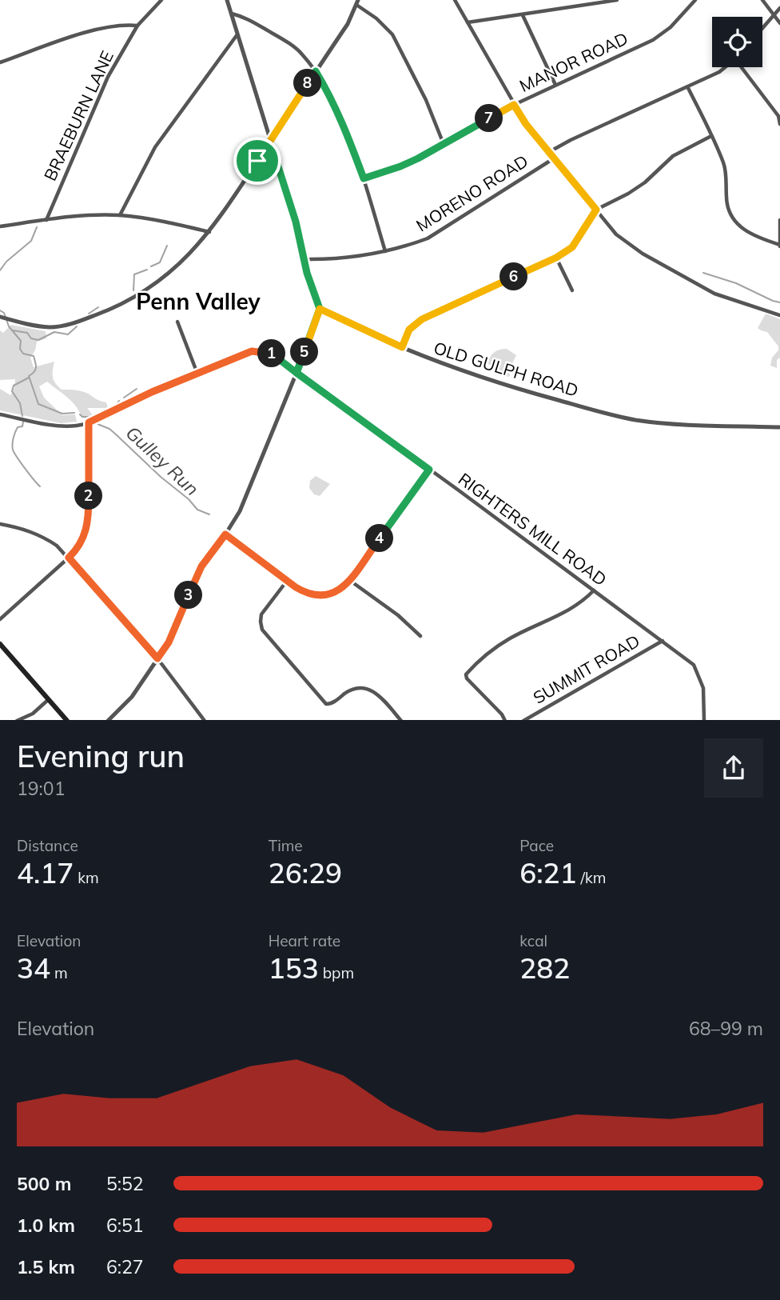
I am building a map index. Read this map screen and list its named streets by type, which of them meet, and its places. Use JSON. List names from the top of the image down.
{
  "streets": {
    "street": [
      "MANOR ROAD",
      "BRAEBURN LANE",
      "MORENO ROAD",
      "OLD GULPH ROAD",
      "RIGHTERS MILL ROAD",
      "SUMMIT ROAD"
    ]
  },
  "crossings": [
    ["RIGHTERS MILL ROAD", "SUMMIT ROAD"]
  ],
  "districts": ["Penn Valley"],
  "water": ["Gulley Run"],
  "page": {
    "pins": [
      "8",
      "7",
      "6",
      "5",
      "1",
      "2",
      "4",
      "3"
    ],
    "heading": ["Evening run", "19:01"],
    "stats": [
      ["Distance", "4.17 km"],
      ["Time", "26:29"],
      ["Pace", "6:21 /km"],
      ["Elevation", "34 m"],
      ["Heart rate", "153 bpm"],
      ["kcal", "282"]
    ],
    "chart": ["Elevation", "68–99 m"],
    "list": [
      {
        "name": "500 m",
        "note": "5:52"
      },
      {
        "name": "1.0 km",
        "note": "6:51"
      },
      {
        "name": "1.5 km",
        "note": "6:27"
      }
    ]
  }
}
